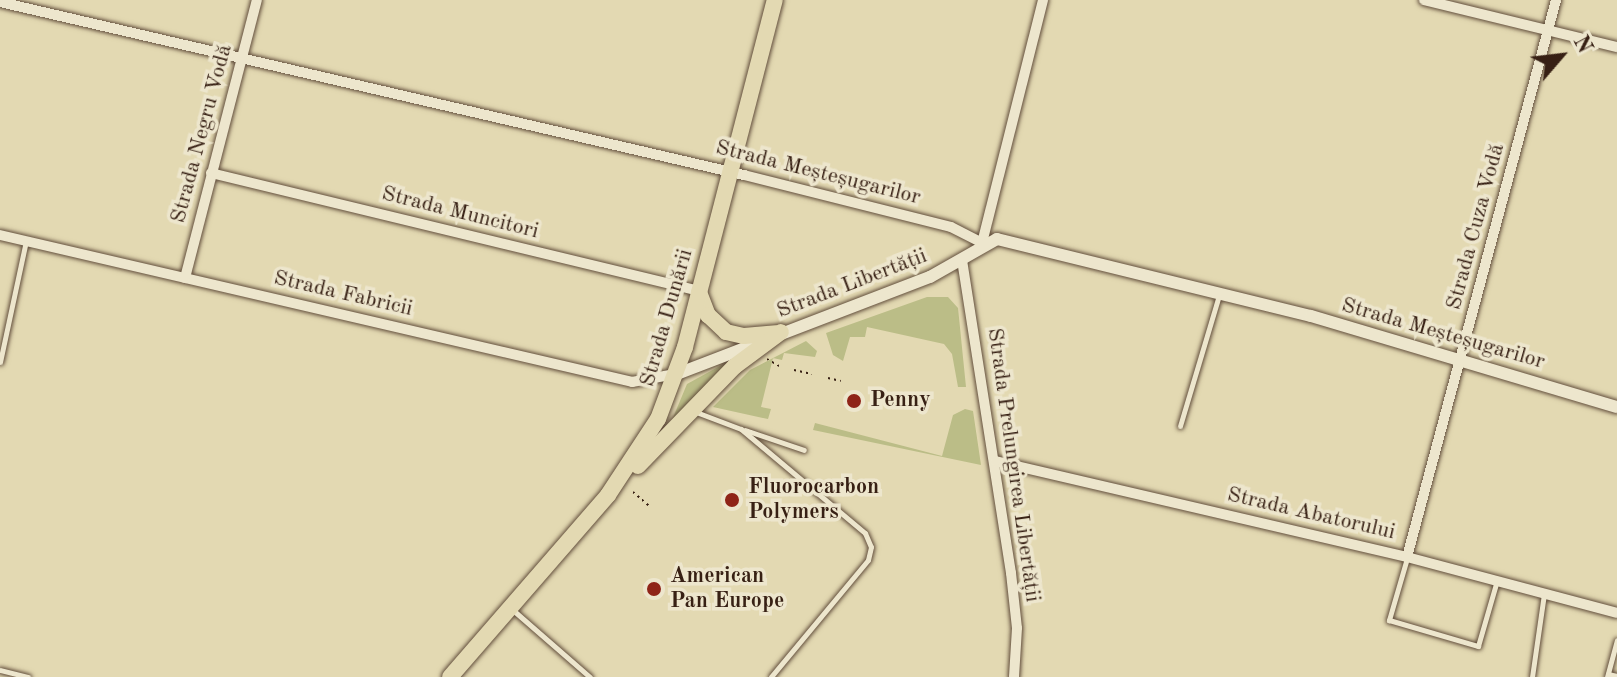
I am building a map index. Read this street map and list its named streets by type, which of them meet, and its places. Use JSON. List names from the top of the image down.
{
  "streets": {
    "main road": ["Strada Dunării"],
    "street": [
      "Strada Negru Vodă",
      "Strada Meșteșugarilor",
      "Strada Muncitori",
      "Strada Cuza Vodă",
      "Strada Libertății",
      "Strada Fabricii",
      "Strada Prelungirea Libertății",
      "Strada Abatorului"
    ]
  },
  "crossings": [
    ["Strada Negru Vodă", "Strada Meșteșugarilor"],
    ["Strada Negru Vodă", "Strada Muncitori"],
    ["Strada Negru Vodă", "Strada Fabricii"],
    ["Strada Meșteșugarilor", "Strada Cuza Vodă"],
    ["Strada Meșteșugarilor", "Strada Libertății"],
    ["Strada Meșteșugarilor", "Strada Dunării"],
    ["Strada Muncitori", "Strada Dunării"],
    ["Strada Cuza Vodă", "Strada Abatorului"],
    ["Strada Libertății", "Strada Fabricii"],
    ["Strada Libertății", "Strada Dunării"],
    ["Strada Libertății", "Strada Prelungirea Libertății"],
    ["Strada Fabricii", "Strada Dunării"],
    ["Strada Prelungirea Libertății", "Strada Abatorului"]
  ],
  "places": ["Penny", "Fluorocarbon Polymers", "American Pan Europe"],
  "north": "top right"
}
